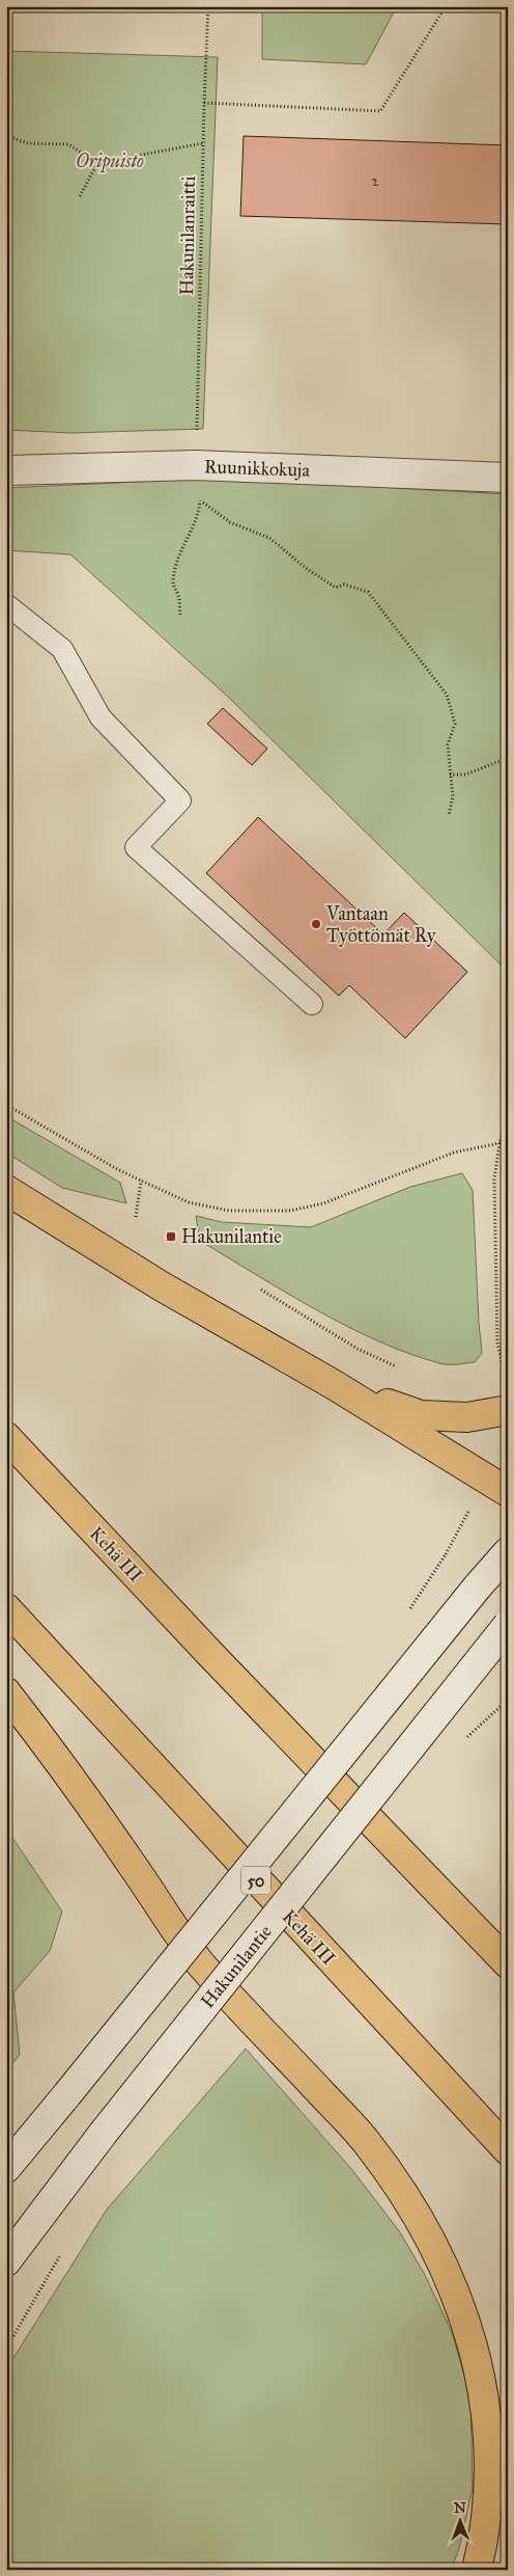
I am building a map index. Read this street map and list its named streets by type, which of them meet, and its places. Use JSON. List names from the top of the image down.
{
  "streets": {
    "highway": ["Kehä III", "50"],
    "main road": ["Ruunikkokuja", "Hakunilantie"],
    "path": ["Hakunilanraitti"]
  },
  "crossings": [
    ["Hakunilanraitti", "Ruunikkokuja"]
  ],
  "parks": ["Oripuisto"],
  "places": {
    "other": ["Vantaan Työttömät Ry"],
    "transit": ["Hakunilantie"]
  },
  "house_numbers": ["2"],
  "north": "top"
}
